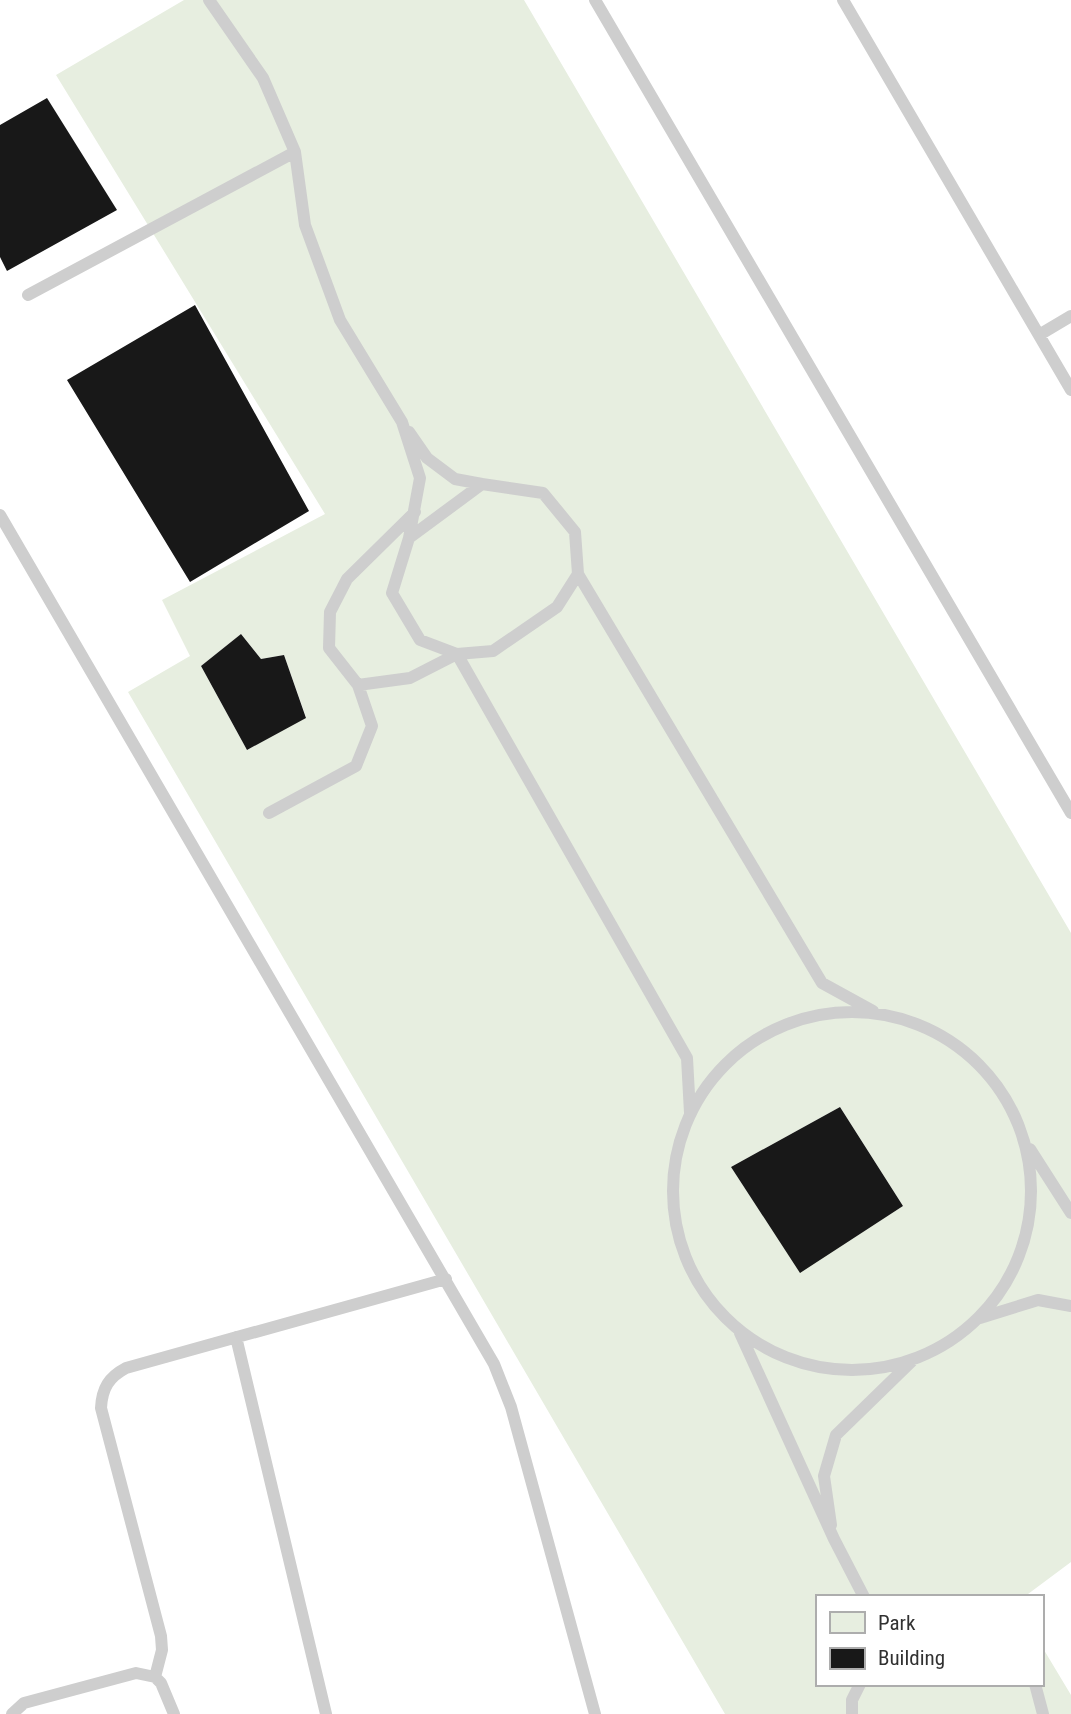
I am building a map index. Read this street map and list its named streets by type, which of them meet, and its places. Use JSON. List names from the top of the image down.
{
  "legend": ["Park", "Building"]
}
